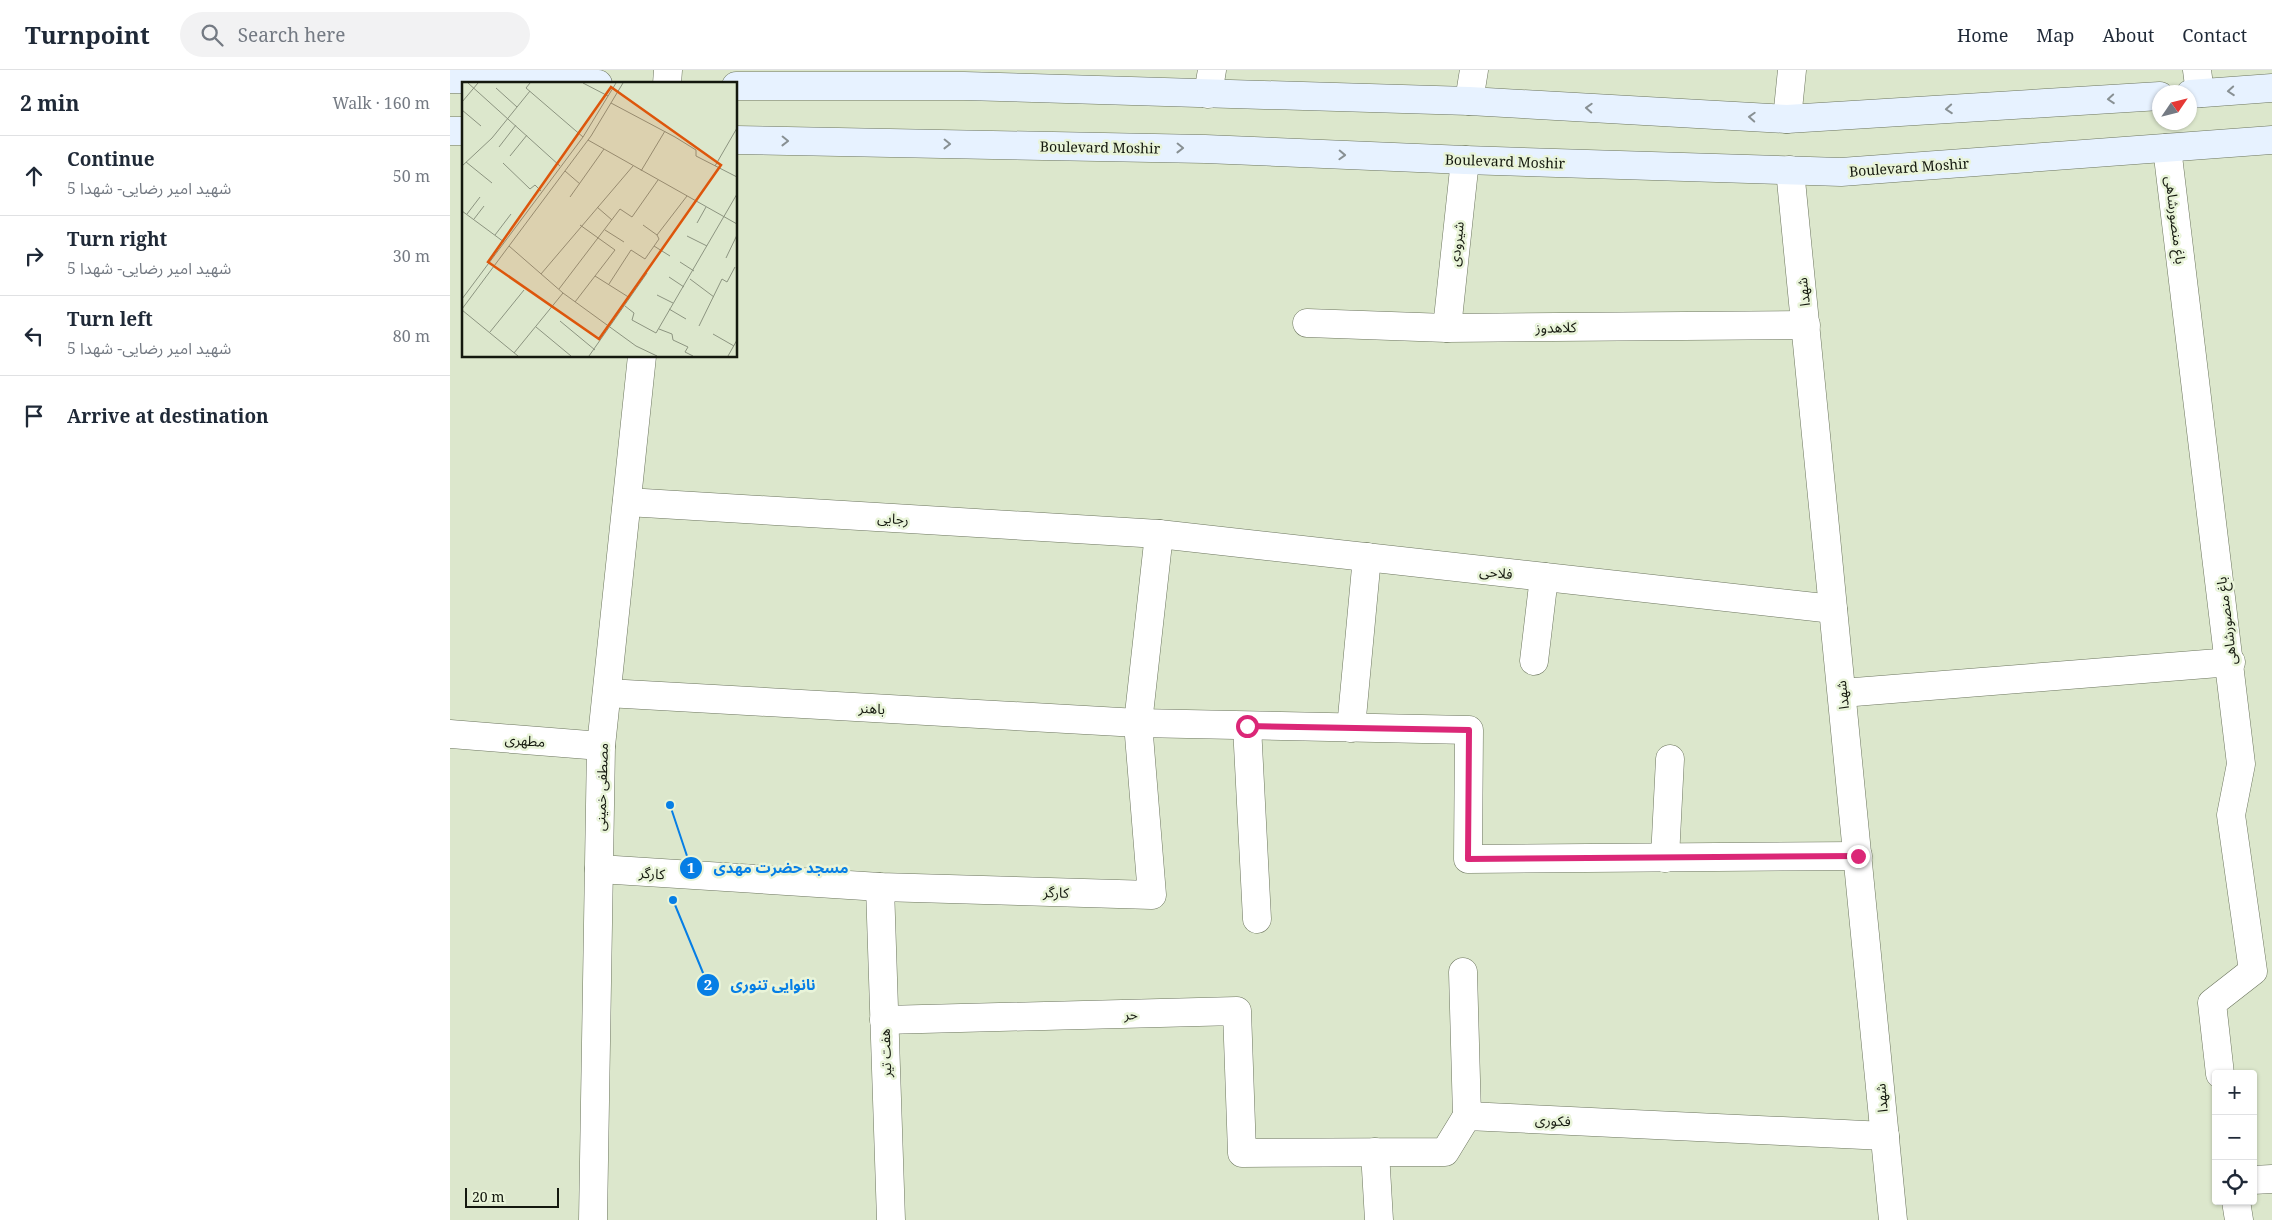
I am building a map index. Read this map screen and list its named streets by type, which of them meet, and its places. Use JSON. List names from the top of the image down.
{
  "streets": {
    "main road": ["Boulevard Moshir"],
    "street": [
      "باغ منصورشاهی",
      "شیرودی",
      "شهدا",
      "کلاهدوز",
      "رجایی",
      "فلاحی",
      "باهنر",
      "مطهری",
      "مصطفی خمینی",
      "کارگر",
      "حر",
      "هفت تیر",
      "فکوری"
    ]
  },
  "crossings": [
    ["Boulevard Moshir", "باغ منصورشاهی"],
    ["Boulevard Moshir", "شیرودی"],
    ["Boulevard Moshir", "شهدا"],
    ["شیرودی", "کلاهدوز"],
    ["شهدا", "کلاهدوز"],
    ["شهدا", "فلاحی"],
    ["شهدا", "فکوری"],
    ["رجایی", "فلاحی"],
    ["رجایی", "مصطفی خمینی"],
    ["رجایی", "کارگر"],
    ["فلاحی", "کارگر"],
    ["باهنر", "مصطفی خمینی"],
    ["باهنر", "کارگر"],
    ["مطهری", "مصطفی خمینی"],
    ["مصطفی خمینی", "کارگر"],
    ["کارگر", "هفت تیر"],
    ["حر", "هفت تیر"]
  ],
  "places": ["مسجد حضرت مهدی", "نانوایی تنوری"],
  "scale_bar": "20 m",
  "north": "top right",
  "page": {
    "header": "Turnpoint",
    "search": "Search here",
    "nav": [
      "Home",
      "Map",
      "About",
      "Contact"
    ],
    "heading": ["2 min", "Walk · 160 m"],
    "list": [
      ["Continue", "شهید امیر رضایی- شهدا 5", "50 m"],
      ["Turn right", "شهید امیر رضایی- شهدا 5", "30 m"],
      ["Turn left", "شهید امیر رضایی- شهدا 5", "80 m"],
      "Arrive at destination"
    ],
    "map_buttons": ["+", "−"],
    "scale": "20 m"
  }
}
